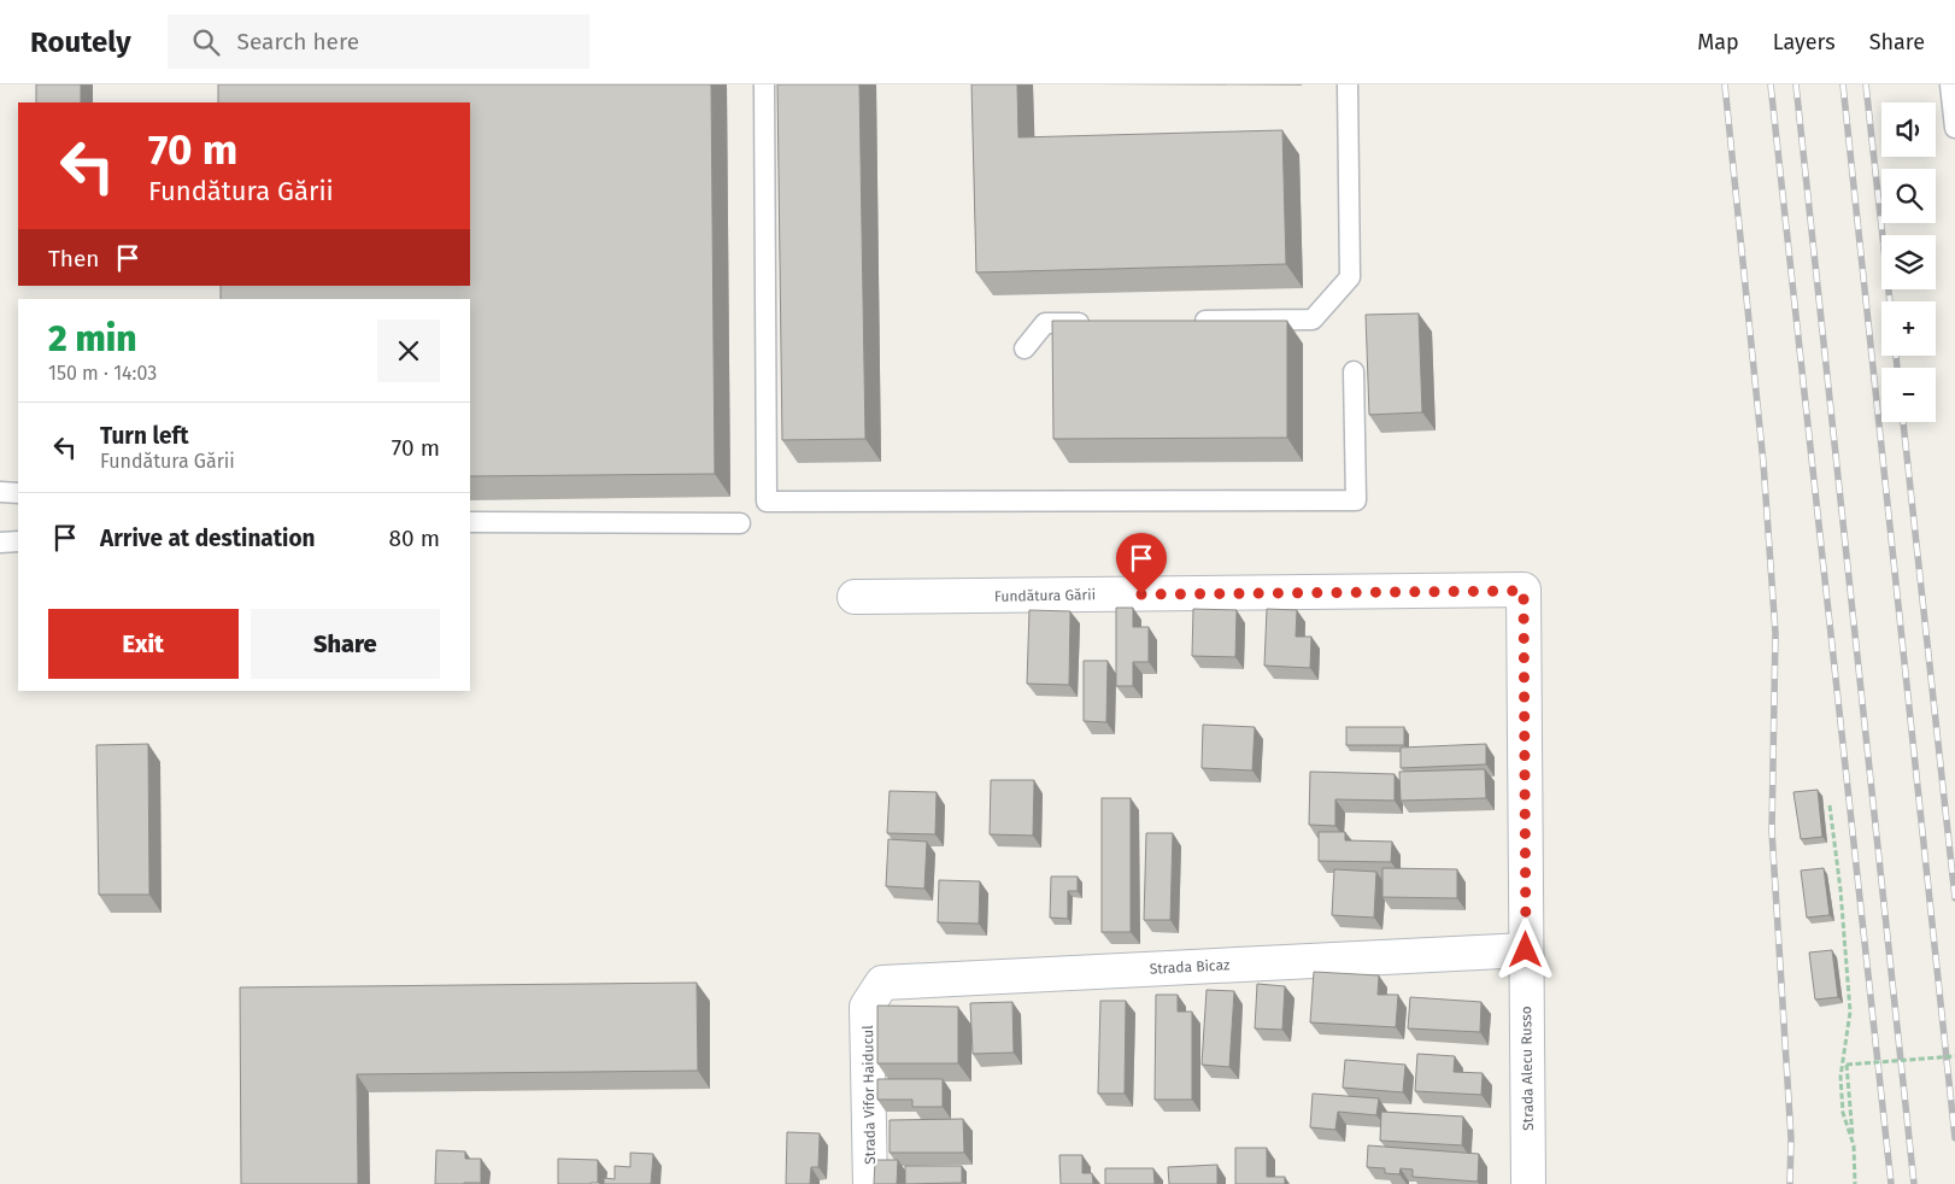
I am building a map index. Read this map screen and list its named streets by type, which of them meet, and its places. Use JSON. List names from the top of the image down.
{
  "streets": {
    "street": [
      "Fundătura Gării",
      "Strada Bicaz",
      "Strada Alecu Russo",
      "Strada Vifor Haiducul"
    ]
  },
  "crossings": [
    ["Fundătura Gării", "Strada Alecu Russo"],
    ["Strada Bicaz", "Strada Alecu Russo"],
    ["Strada Bicaz", "Strada Vifor Haiducul"]
  ],
  "page": {
    "header": "Routely",
    "search": "Search here",
    "nav": ["Map", "Layers", "Share"],
    "map_buttons": ["+", "−"],
    "turn": ["70 m", "Fundătura Gării"],
    "then": "Then",
    "heading": ["2 min", "150 m · 14:03"],
    "list": [
      {
        "name": "Turn left",
        "note": "Fundătura Gării",
        "value": "70 m"
      },
      {
        "name": "Arrive at destination",
        "value": "80 m"
      }
    ],
    "buttons": ["Exit", "Share"]
  }
}
